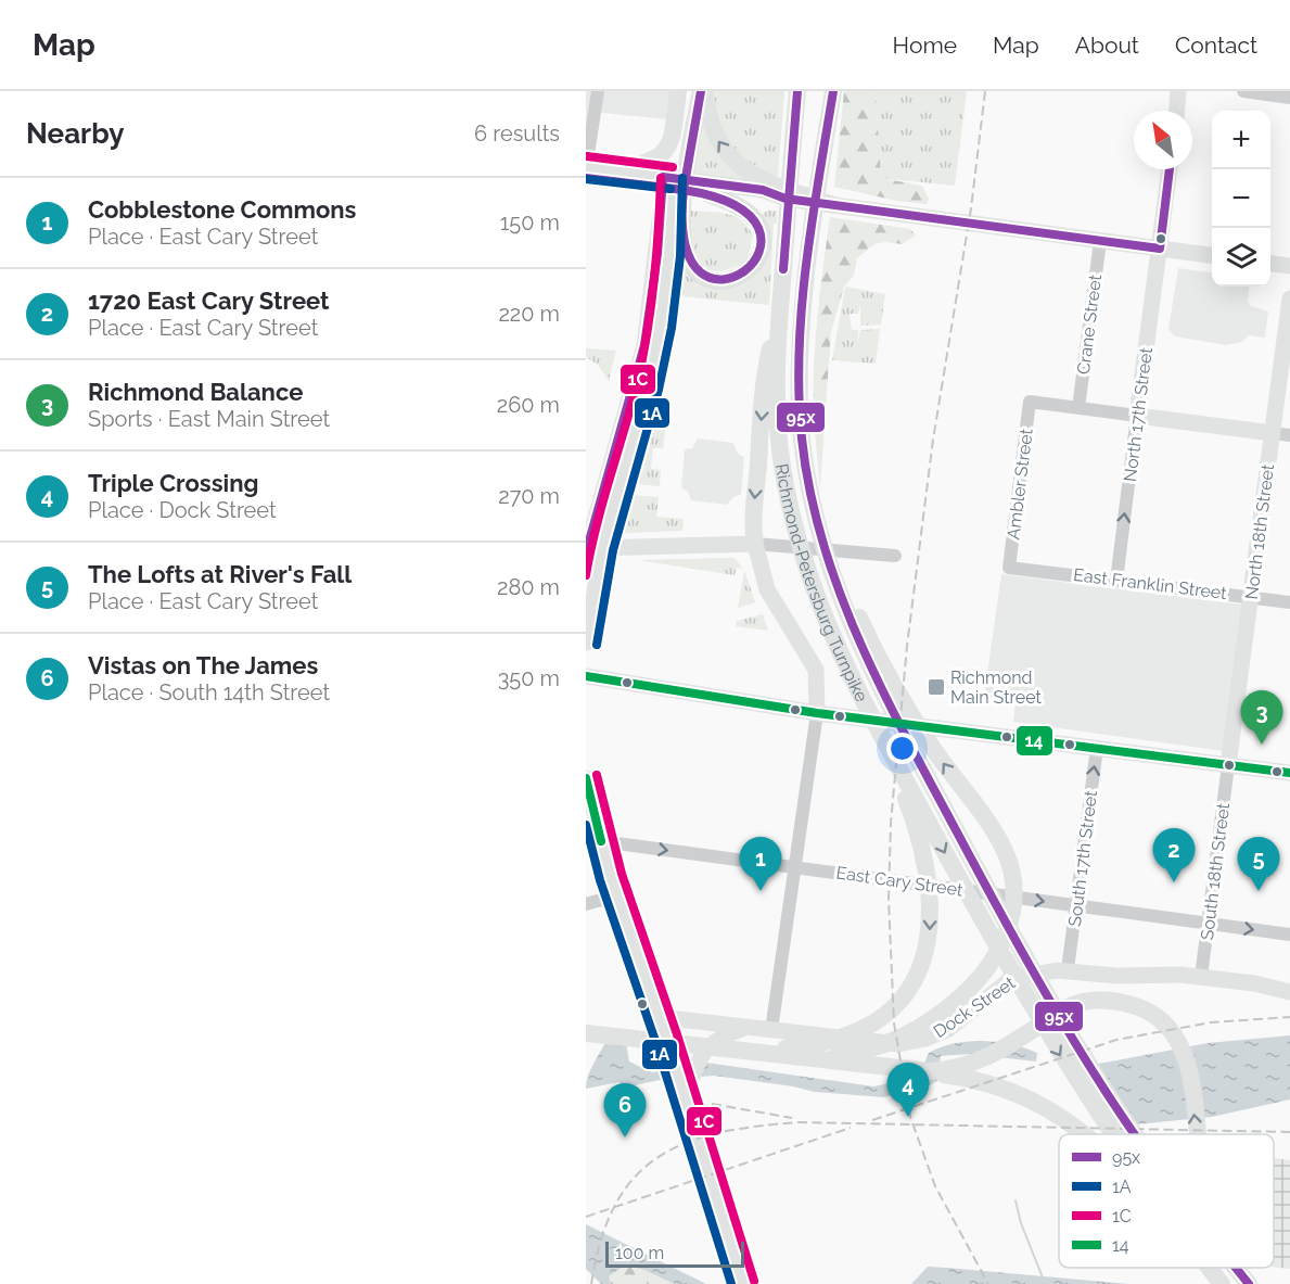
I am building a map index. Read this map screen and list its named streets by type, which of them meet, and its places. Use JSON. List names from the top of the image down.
{
  "streets": {
    "highway": ["Richmond-Petersburg Turnpike"],
    "main road": ["North 17th Street", "North 18th Street", "Dock Street"],
    "street": [
      "Crane Street",
      "Ambler Street",
      "East Franklin Street",
      "South 17th Street",
      "South 18th Street",
      "East Cary Street"
    ]
  },
  "crossings": [
    ["Crane Street", "Ambler Street"],
    ["North 17th Street", "East Franklin Street"],
    ["Ambler Street", "East Franklin Street"],
    ["North 18th Street", "East Franklin Street"],
    ["North 18th Street", "South 18th Street"],
    ["South 17th Street", "East Cary Street"],
    ["South 17th Street", "Dock Street"],
    ["South 18th Street", "East Cary Street"],
    ["South 18th Street", "Dock Street"]
  ],
  "one_way": ["North 17th Street", "South 17th Street", "East Cary Street"],
  "places": {
    "transit": ["Richmond Main Street"]
  },
  "lines": [
    "transit line 95x",
    "transit line 1C",
    "transit line 1A",
    "transit line 14"
  ],
  "legend": [
    "95x",
    "1A",
    "1C",
    "14"
  ],
  "scale_bar": "100 m",
  "north": "top left",
  "page": {
    "header": "Map",
    "nav": [
      "Home",
      "Map",
      "About",
      "Contact"
    ],
    "heading": ["Nearby", "6 results"],
    "map_buttons": ["+", "−"],
    "list": [
      {
        "mark": "1",
        "name": "Cobblestone Commons",
        "note": "Place · East Cary Street",
        "value": "150 m"
      },
      {
        "mark": "2",
        "name": "1720 East Cary Street",
        "note": "Place · East Cary Street",
        "value": "220 m"
      },
      {
        "mark": "3",
        "name": "Richmond Balance",
        "note": "Sports · East Main Street",
        "value": "260 m"
      },
      {
        "mark": "4",
        "name": "Triple Crossing",
        "note": "Place · Dock Street",
        "value": "270 m"
      },
      {
        "mark": "5",
        "name": "The Lofts at River's Fall",
        "note": "Place · East Cary Street",
        "value": "280 m"
      },
      {
        "mark": "6",
        "name": "Vistas on The James",
        "note": "Place · South 14th Street",
        "value": "350 m"
      }
    ],
    "pins": [
      "3",
      "2",
      "1",
      "5",
      "4",
      "6"
    ],
    "scale": "100 m"
  }
}
